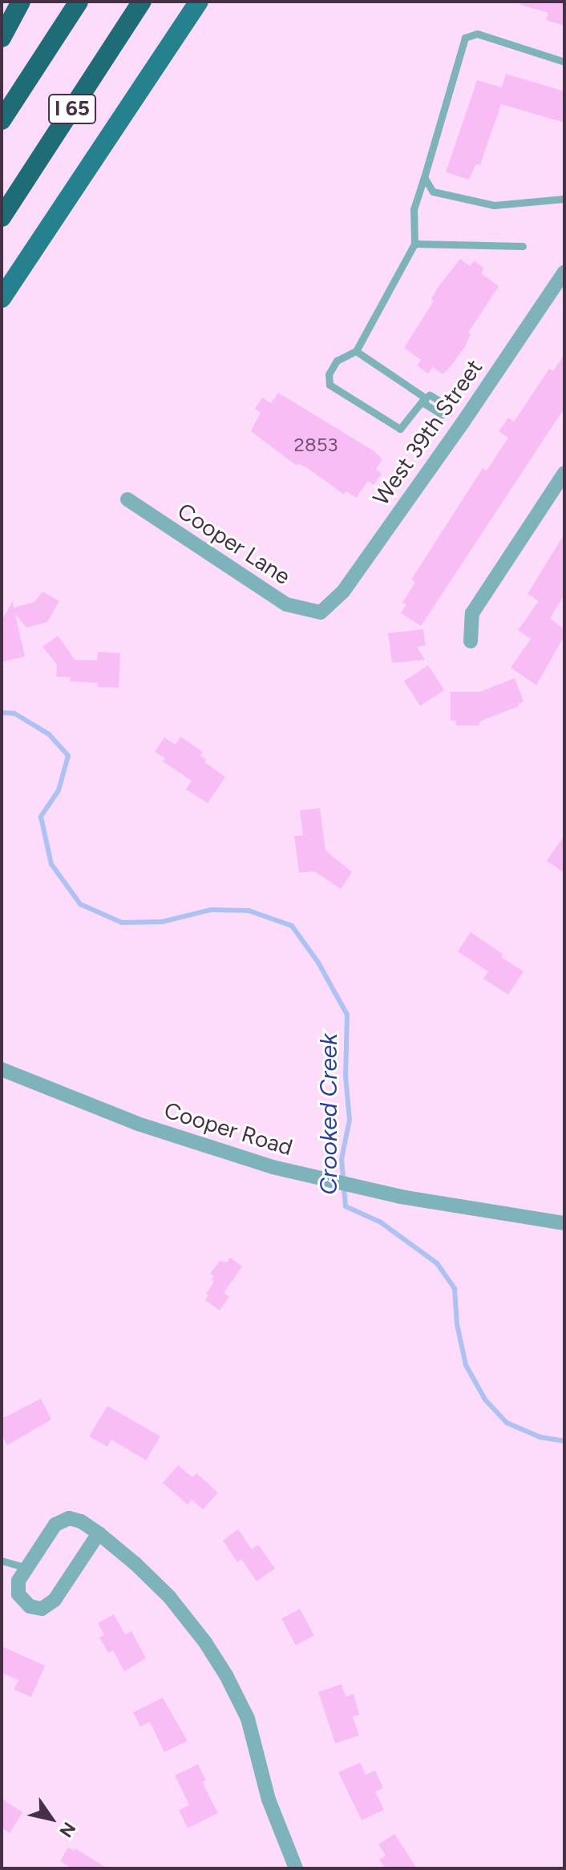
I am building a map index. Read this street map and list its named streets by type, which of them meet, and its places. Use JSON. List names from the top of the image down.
{
  "streets": {
    "highway": ["I 65"],
    "street": ["West 39th Street", "Cooper Lane", "Cooper Road"]
  },
  "crossings": [
    ["West 39th Street", "Cooper Lane"]
  ],
  "water": ["Crooked Creek"],
  "house_numbers": ["2853"],
  "north": "bottom right"
}
